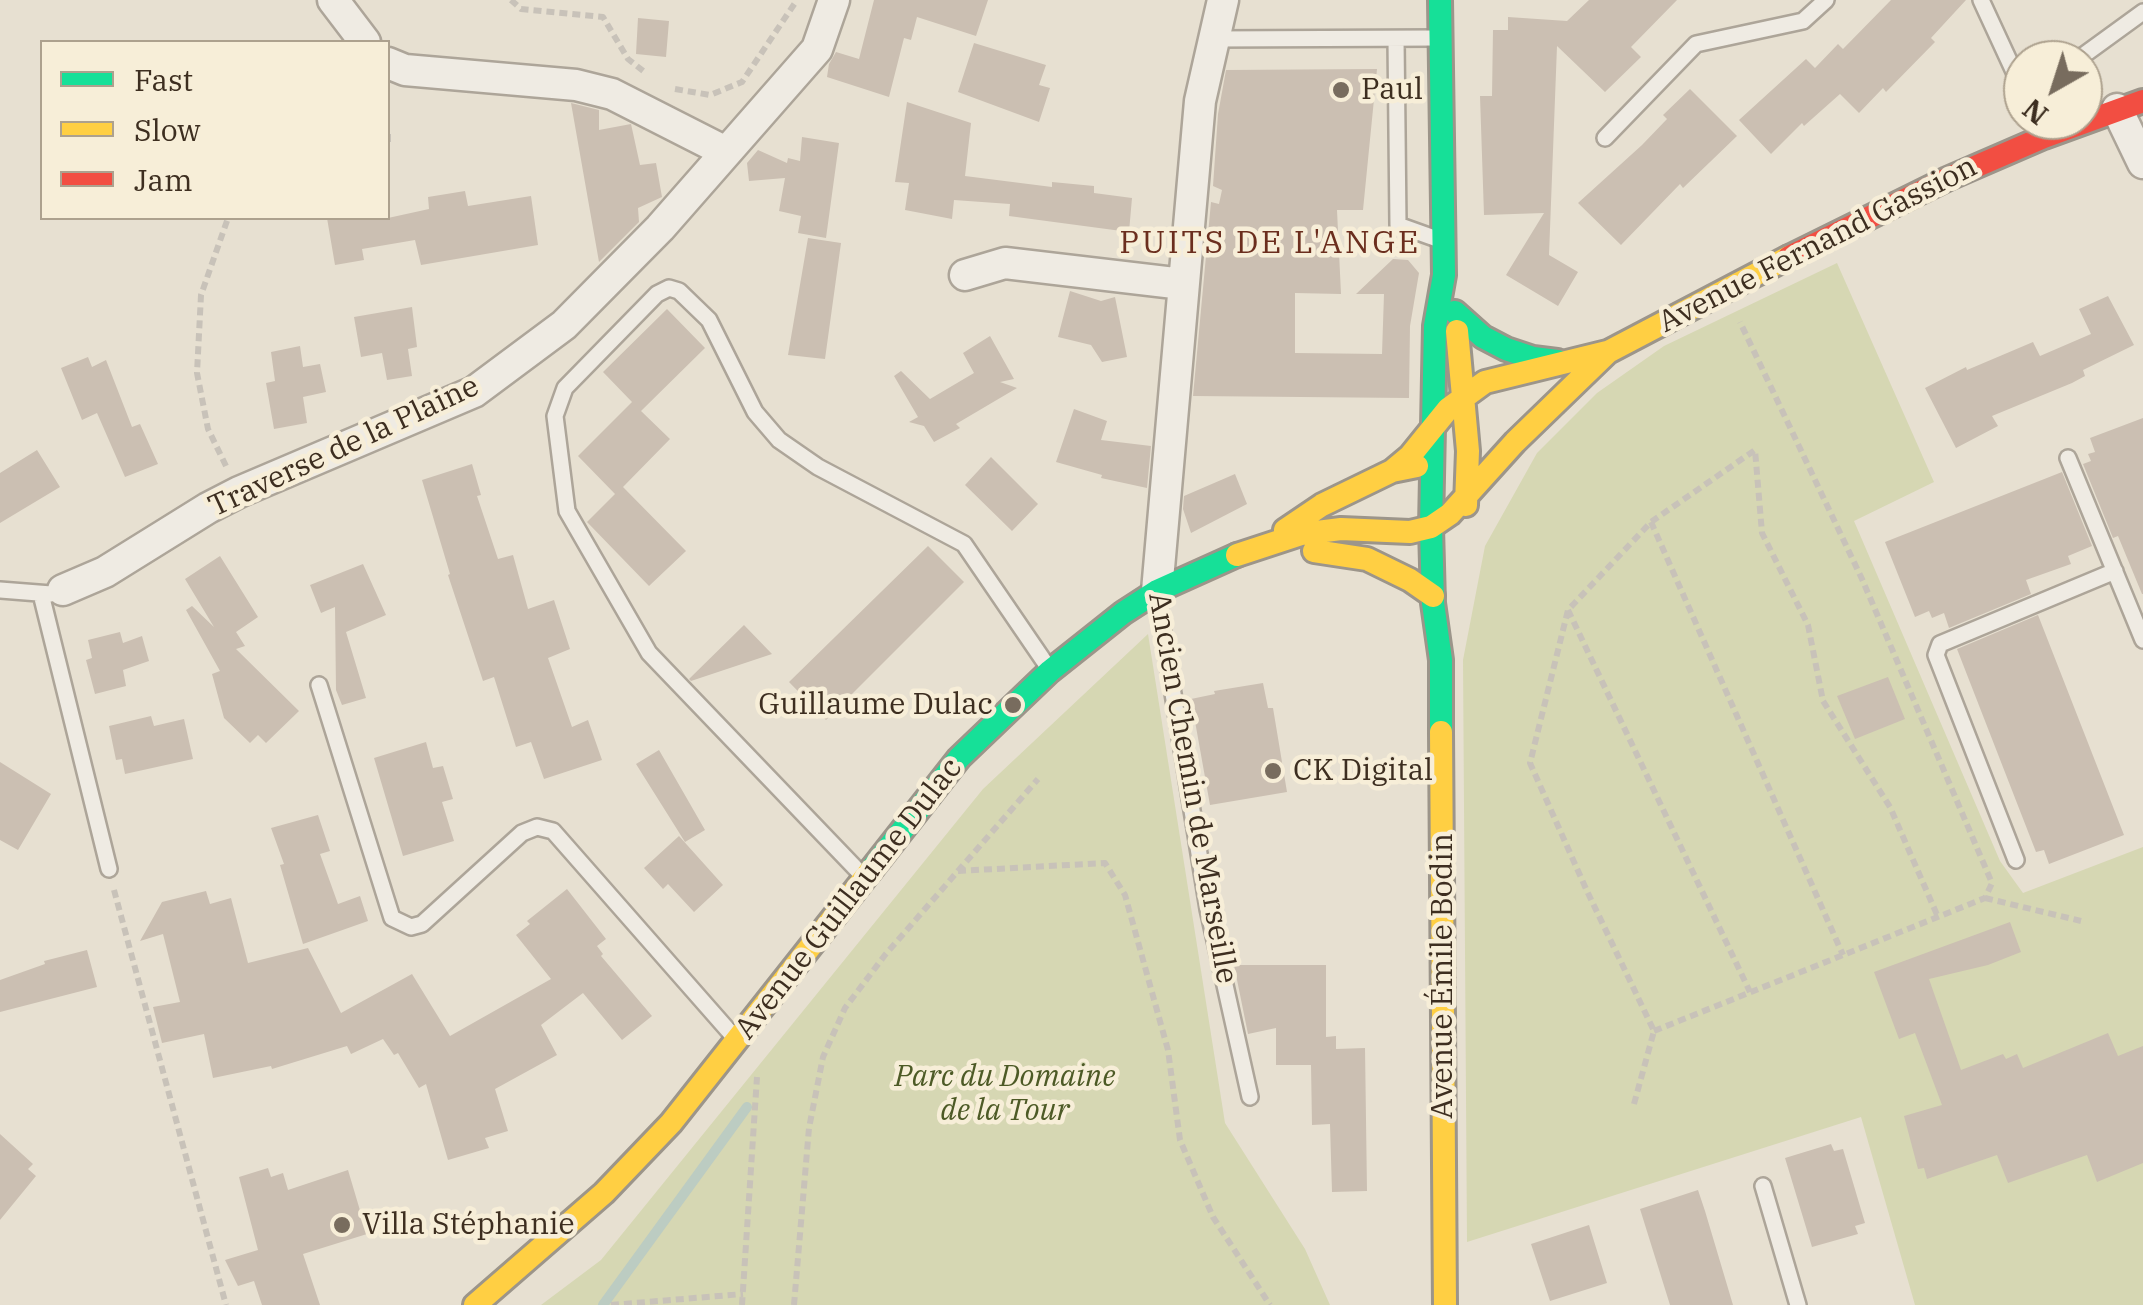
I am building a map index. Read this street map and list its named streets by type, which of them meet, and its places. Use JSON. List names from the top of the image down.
{
  "streets": {
    "main road": ["Avenue Fernand Gassion", "Avenue Guillaume Dulac", "Avenue Émile Bodin"],
    "street": ["Traverse de la Plaine", "Ancien Chemin de Marseille"]
  },
  "crossings": [
    ["Avenue Fernand Gassion", "Avenue Guillaume Dulac"],
    ["Avenue Fernand Gassion", "Avenue Émile Bodin"],
    ["Ancien Chemin de Marseille", "Avenue Guillaume Dulac"],
    ["Avenue Guillaume Dulac", "Avenue Émile Bodin"]
  ],
  "districts": ["PUITS DE L'ANGE"],
  "parks": ["Parc du Domaine de la Tour"],
  "places": [
    "Paul",
    "Guillaume Dulac",
    "CK Digital",
    "Villa Stéphanie"
  ],
  "legend": ["Fast", "Slow", "Jam"],
  "north": "bottom left"
}
